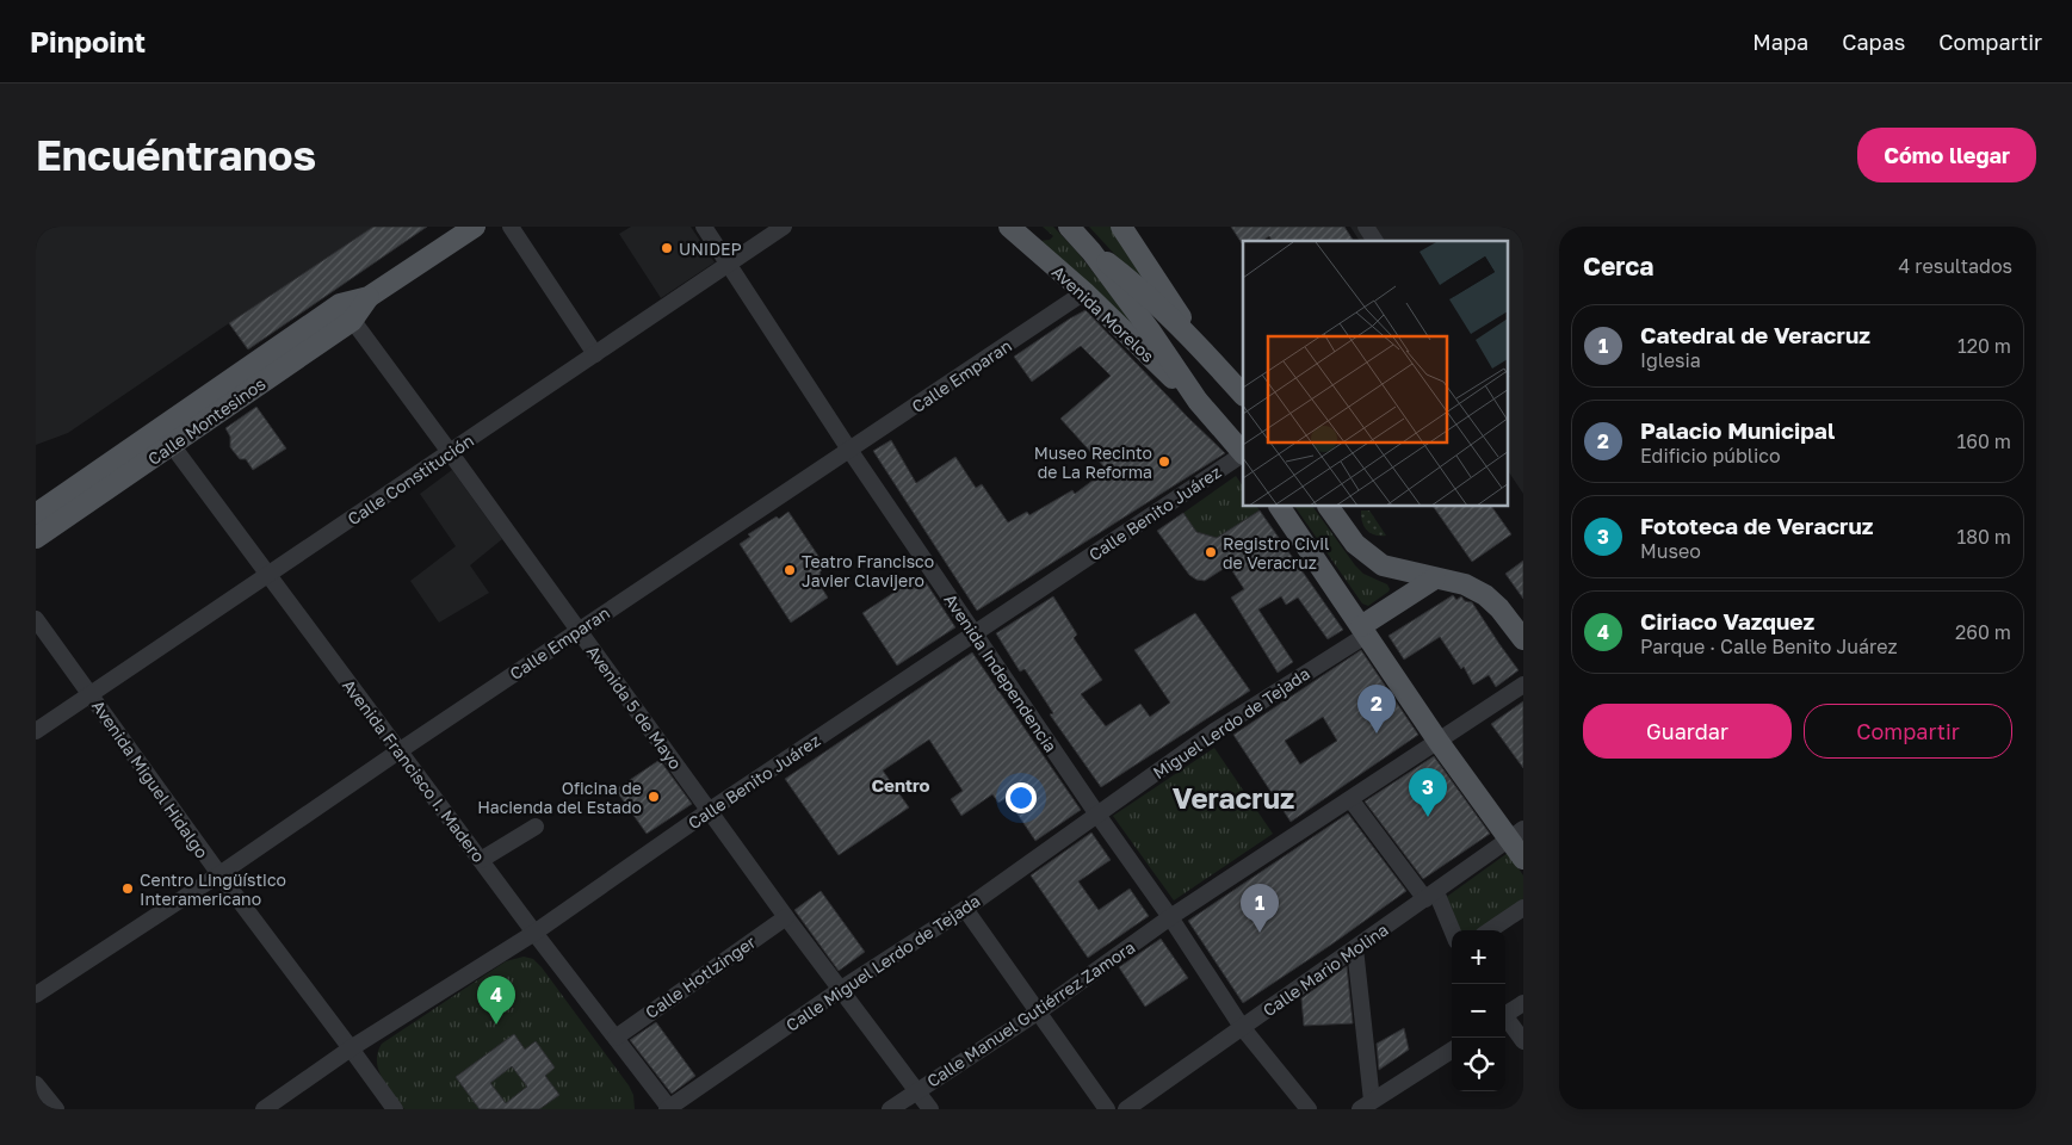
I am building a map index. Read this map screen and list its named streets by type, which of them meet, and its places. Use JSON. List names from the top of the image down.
{
  "streets": {
    "main road": ["Avenida Morelos", "Calle Montesinos"],
    "street": [
      "Calle Emparan",
      "Calle Constitución",
      "Calle Benito Juárez",
      "Avenida Independencia",
      "Avenida 5 de Mayo",
      "Miguel Lerdo de Tejada",
      "Avenida Francisco I. Madero",
      "Avenida Miguel Hidalgo",
      "Calle Miguel Lerdo de Tejada",
      "Calle Mario Molina",
      "Calle Hotlzinger",
      "Calle Manuel Gutiérrez Zamora"
    ]
  },
  "crossings": [
    ["Avenida Morelos", "Calle Emparan"],
    ["Calle Emparan", "Avenida Independencia"],
    ["Calle Emparan", "Avenida 5 de Mayo"],
    ["Calle Emparan", "Avenida Francisco I. Madero"],
    ["Calle Emparan", "Avenida Miguel Hidalgo"],
    ["Calle Montesinos", "Avenida 5 de Mayo"],
    ["Calle Montesinos", "Avenida Francisco I. Madero"],
    ["Calle Constitución", "Avenida Independencia"],
    ["Calle Constitución", "Avenida 5 de Mayo"],
    ["Calle Constitución", "Avenida Francisco I. Madero"],
    ["Calle Constitución", "Avenida Miguel Hidalgo"],
    ["Calle Benito Juárez", "Avenida Independencia"],
    ["Calle Benito Juárez", "Avenida 5 de Mayo"],
    ["Calle Benito Juárez", "Avenida Francisco I. Madero"],
    ["Calle Benito Juárez", "Avenida Miguel Hidalgo"],
    ["Avenida Independencia", "Miguel Lerdo de Tejada"],
    ["Avenida Independencia", "Calle Miguel Lerdo de Tejada"],
    ["Avenida Independencia", "Calle Mario Molina"],
    ["Avenida Independencia", "Calle Manuel Gutiérrez Zamora"],
    ["Avenida 5 de Mayo", "Calle Miguel Lerdo de Tejada"],
    ["Avenida 5 de Mayo", "Calle Hotlzinger"],
    ["Avenida 5 de Mayo", "Calle Manuel Gutiérrez Zamora"],
    ["Miguel Lerdo de Tejada", "Calle Miguel Lerdo de Tejada"],
    ["Avenida Francisco I. Madero", "Calle Miguel Lerdo de Tejada"],
    ["Avenida Francisco I. Madero", "Calle Hotlzinger"]
  ],
  "districts": ["Centro", "Veracruz"],
  "places": [
    "UNIDEP",
    "Museo Recinto de La Reforma",
    "Registro Civil de Veracruz",
    "Teatro Francisco Javier Clavijero",
    "Oficina de Hacienda del Estado",
    "Centro Lingüístico Interamericano"
  ],
  "page": {
    "header": "Pinpoint",
    "nav": ["Mapa", "Capas", "Compartir"],
    "buttons": [
      "Cómo llegar",
      ["Guardar", "Compartir"]
    ],
    "title": "Encuéntranos",
    "heading": ["Cerca", "4 resultados"],
    "list": [
      {
        "mark": "1",
        "name": "Catedral de Veracruz",
        "note": "Iglesia",
        "value": "120 m"
      },
      {
        "mark": "2",
        "name": "Palacio Municipal",
        "note": "Edificio público",
        "value": "160 m"
      },
      {
        "mark": "3",
        "name": "Fototeca de Veracruz",
        "note": "Museo",
        "value": "180 m"
      },
      {
        "mark": "4",
        "name": "Ciriaco Vazquez",
        "note": "Parque · Calle Benito Juárez",
        "value": "260 m"
      }
    ],
    "pins": [
      "2",
      "3",
      "1",
      "4"
    ],
    "map_buttons": ["+", "−"]
  }
}
